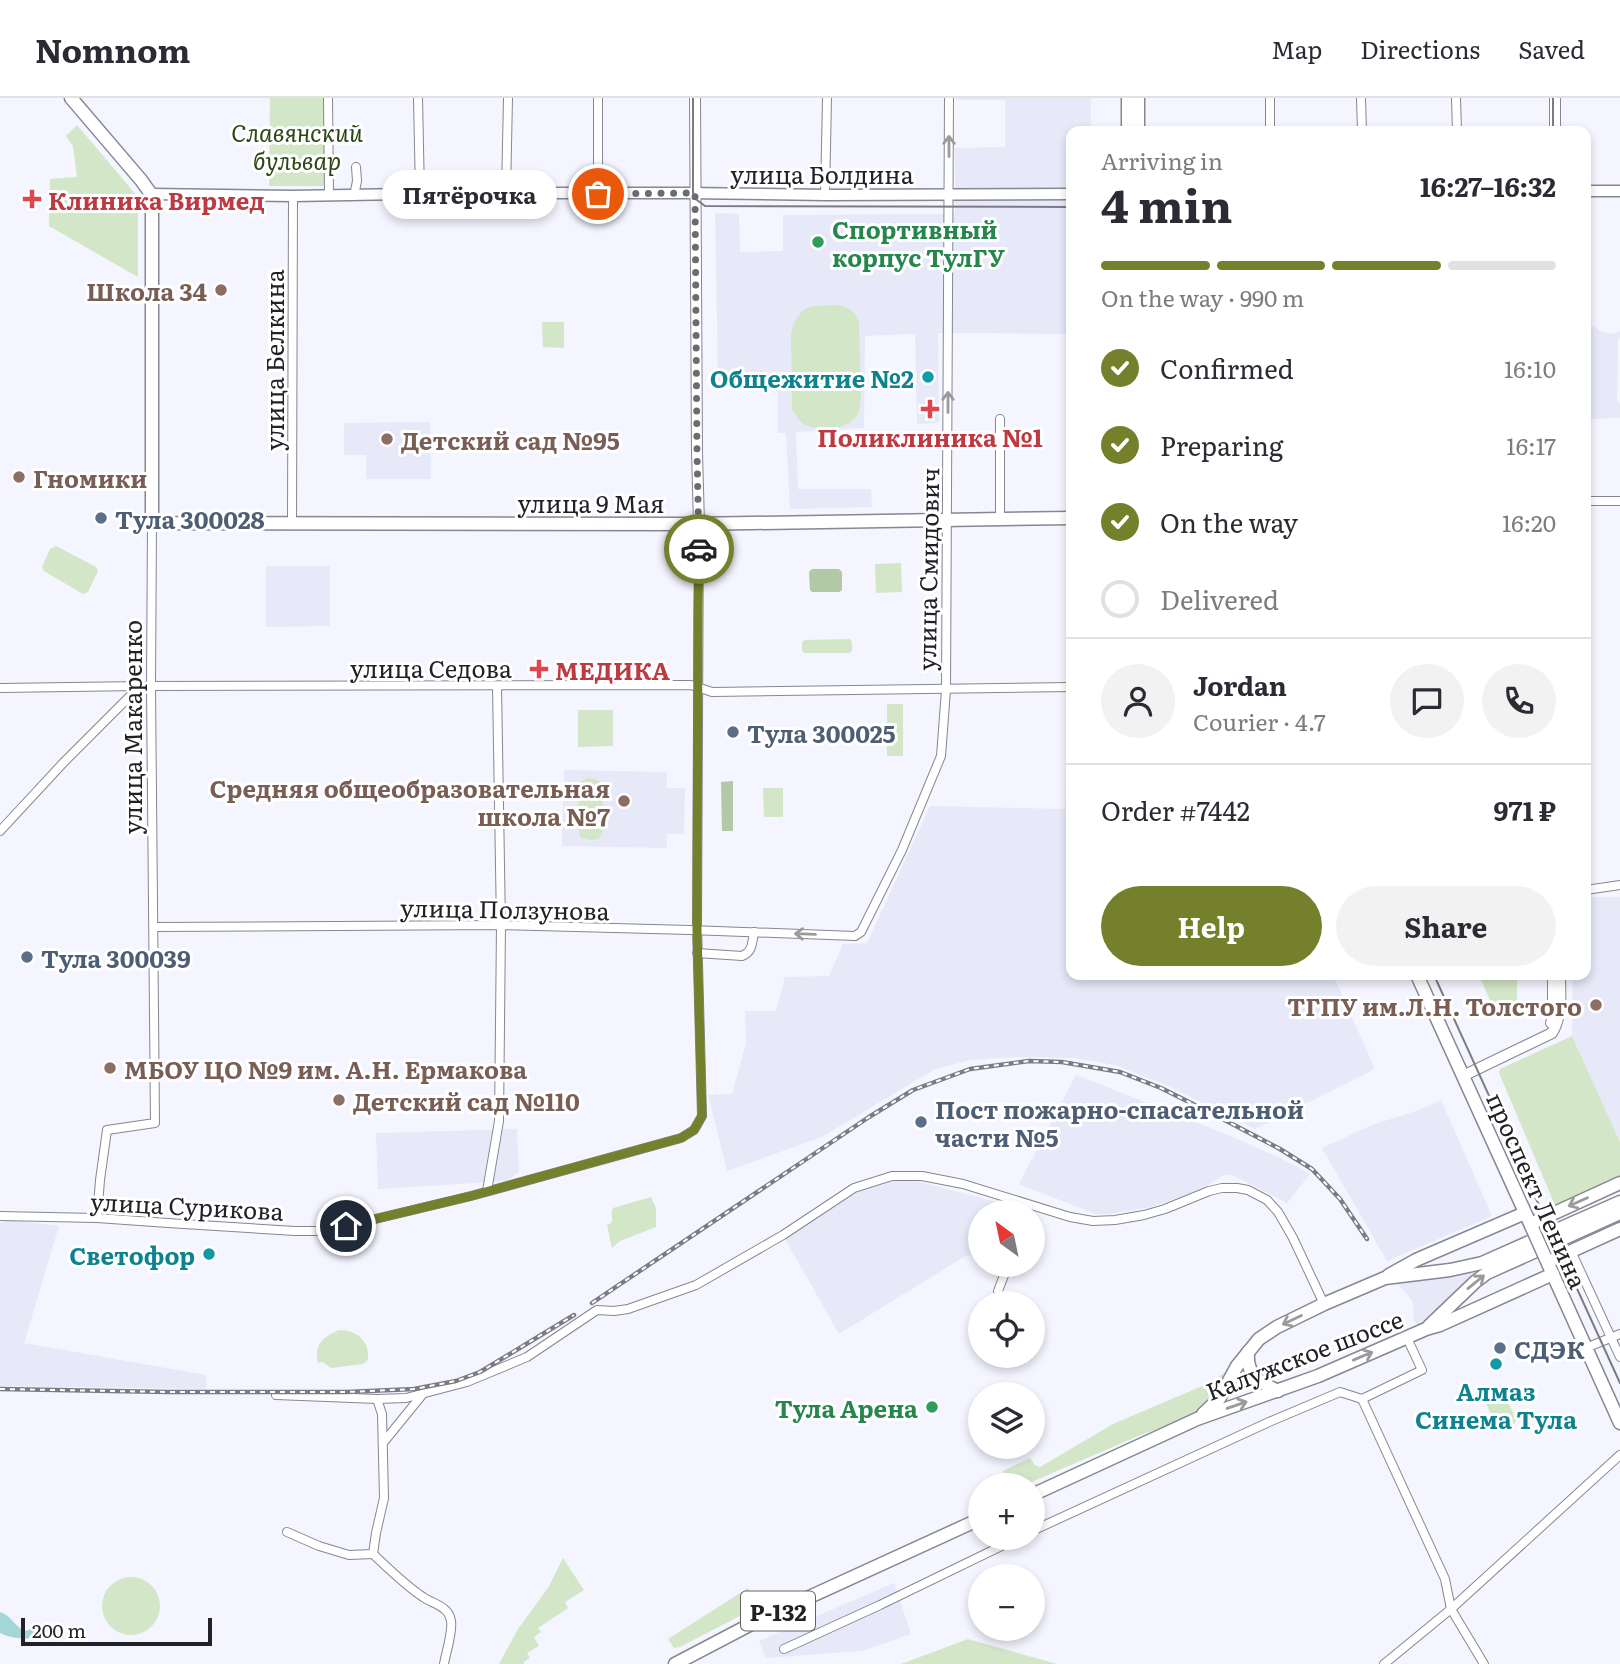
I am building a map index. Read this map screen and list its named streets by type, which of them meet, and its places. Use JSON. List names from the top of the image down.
{
  "streets": {
    "main road": [
      "улица Болдина",
      "улица 9 Мая",
      "улица Макаренко",
      "проспект Ленина",
      "Калужское шоссе",
      "Р-132"
    ],
    "street": [
      "улица Белкина",
      "улица Смидович",
      "улица Седова",
      "улица Ползунова",
      "улица Сурикова"
    ]
  },
  "crossings": [
    ["улица Болдина", "улица Белкина"],
    ["улица Болдина", "улица Смидович"],
    ["улица Болдина", "улица Макаренко"],
    ["улица Белкина", "улица 9 Мая"],
    ["улица 9 Мая", "улица Смидович"],
    ["улица 9 Мая", "улица Макаренко"],
    ["улица Смидович", "улица Седова"],
    ["улица Смидович", "улица Ползунова"],
    ["улица Седова", "улица Макаренко"],
    ["улица Макаренко", "улица Ползунова"],
    ["улица Макаренко", "улица Сурикова"]
  ],
  "one_way": ["улица Смидович"],
  "parks": ["Славянский бульвар"],
  "places": {
    "other": [
      "Пятёрочка",
      "Спортивный корпус ТулГУ",
      "Школа 34",
      "Общежитие №2",
      "Детский сад №95",
      "Гномики",
      "Тула 300028",
      "Тула 300025",
      "Средняя общеобразовательная школа №7",
      "Тула 300039",
      "ТГПУ им.Л.Н. Толстого",
      "МБОУ ЦО №9 им. А.Н. Ермакова",
      "Детский сад №110",
      "Пост пожарно-спасательной части №5",
      "Светофор",
      "СДЭК",
      "Алмаз Синема Тула",
      "Тула Арена"
    ],
    "health": ["Клиника Вирмед", "Поликлиника №1", "МЕДИКА"]
  },
  "scale_bar": "200 m",
  "north": "top left",
  "page": {
    "header": "Nomnom",
    "nav": ["Map", "Directions", "Saved"],
    "heading": ["4 min", "Arriving in", "16:27–16:32"],
    "panel": [
      "Jordan",
      "Courier · 4.7",
      "Order #7442",
      "971 ₽"
    ],
    "bubble": "Пятёрочка",
    "bar": "On the way · 990 m",
    "list": [
      ["Confirmed", "16:10"],
      ["Preparing", "16:17"],
      ["On the way", "16:20"],
      "Delivered"
    ],
    "buttons": ["Help", "Share"],
    "map_buttons": ["+", "−"],
    "scale": "200 m"
  }
}
